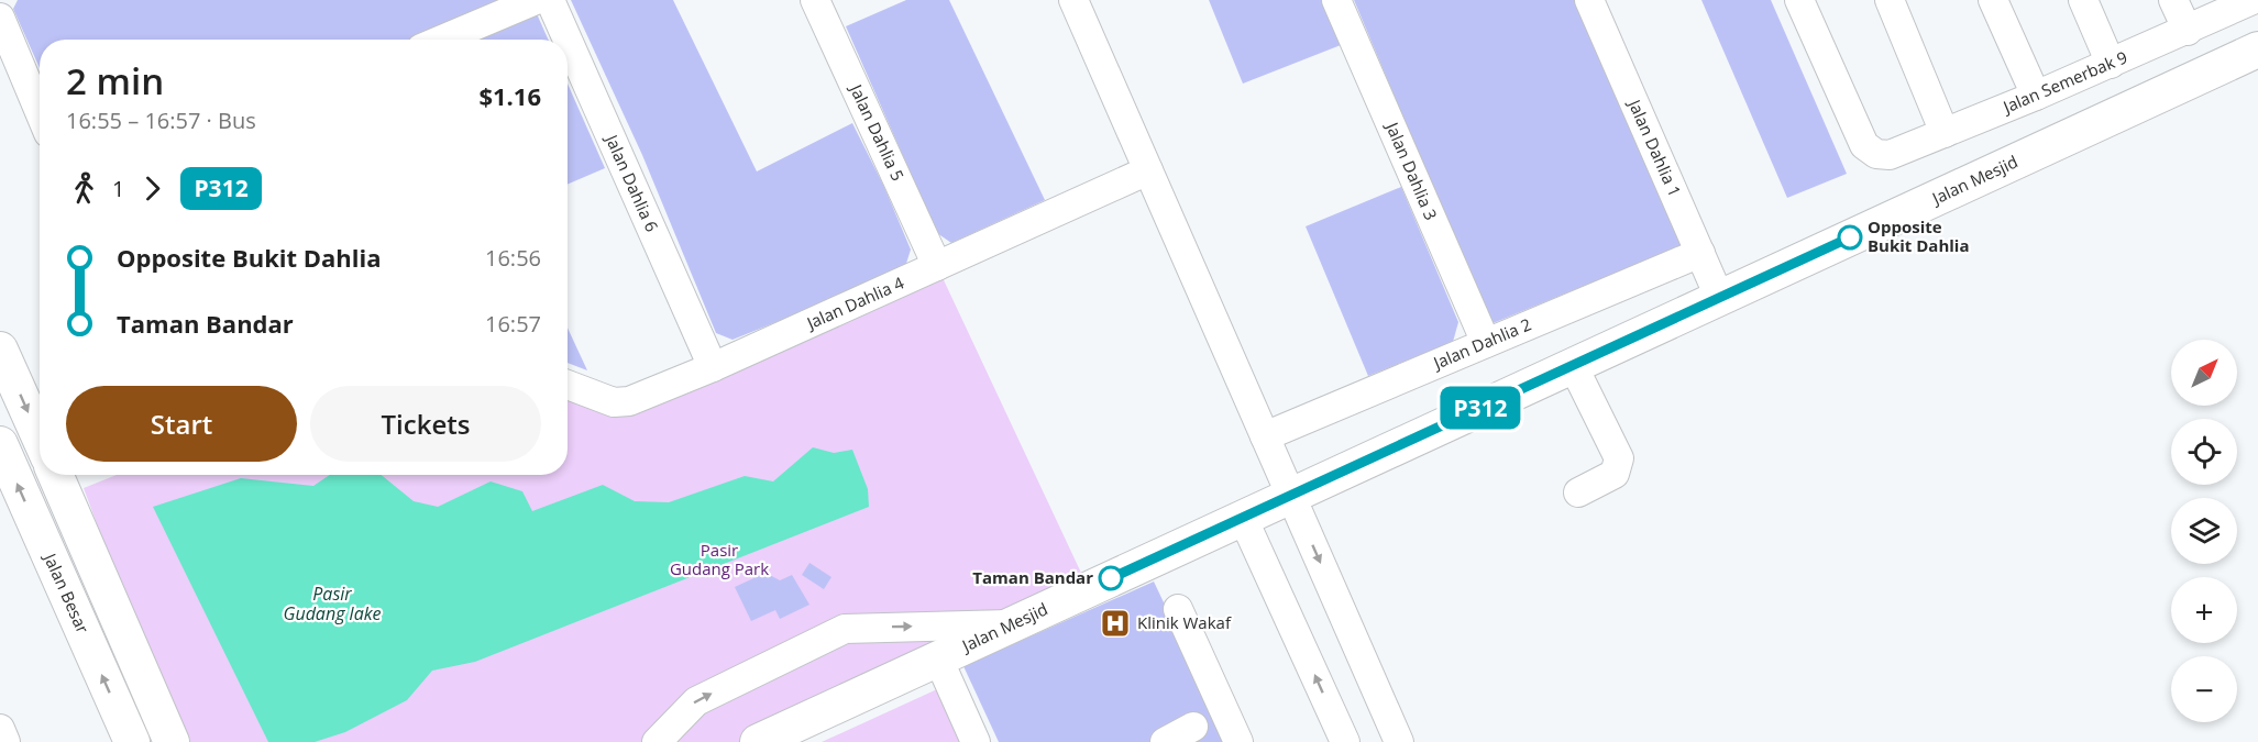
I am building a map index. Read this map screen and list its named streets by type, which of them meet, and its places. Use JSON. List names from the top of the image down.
{
  "streets": {
    "main road": ["Jalan Mesjid", "Jalan Besar"],
    "street": [
      "Jalan Semerbak 9",
      "Jalan Dahlia 5",
      "Jalan Dahlia 1",
      "Jalan Dahlia 3",
      "Jalan Dahlia 6",
      "Jalan Dahlia 4",
      "Jalan Dahlia 2"
    ]
  },
  "crossings": [
    ["Jalan Dahlia 5", "Jalan Dahlia 4"],
    ["Jalan Dahlia 1", "Jalan Mesjid"],
    ["Jalan Dahlia 1", "Jalan Dahlia 2"],
    ["Jalan Dahlia 3", "Jalan Dahlia 2"],
    ["Jalan Dahlia 6", "Jalan Dahlia 4"]
  ],
  "water": ["Pasir Gudang lake"],
  "parks": ["Pasir Gudang Park"],
  "places": {
    "other": ["Opposite Bukit Dahlia", "Taman Bandar"],
    "hospital": ["Klinik Wakaf"]
  },
  "lines": ["bus line P312"],
  "north": "top right",
  "page": {
    "on_map": "P312",
    "heading": ["2 min", "16:55 – 16:57 · Bus", "$1.16"],
    "legs": ["1", "P312"],
    "list": [
      {
        "name": "Opposite Bukit Dahlia",
        "value": "16:56"
      },
      {
        "name": "Taman Bandar",
        "value": "16:57"
      }
    ],
    "map_buttons": ["+", "−"],
    "buttons": ["Start", "Tickets"]
  }
}
